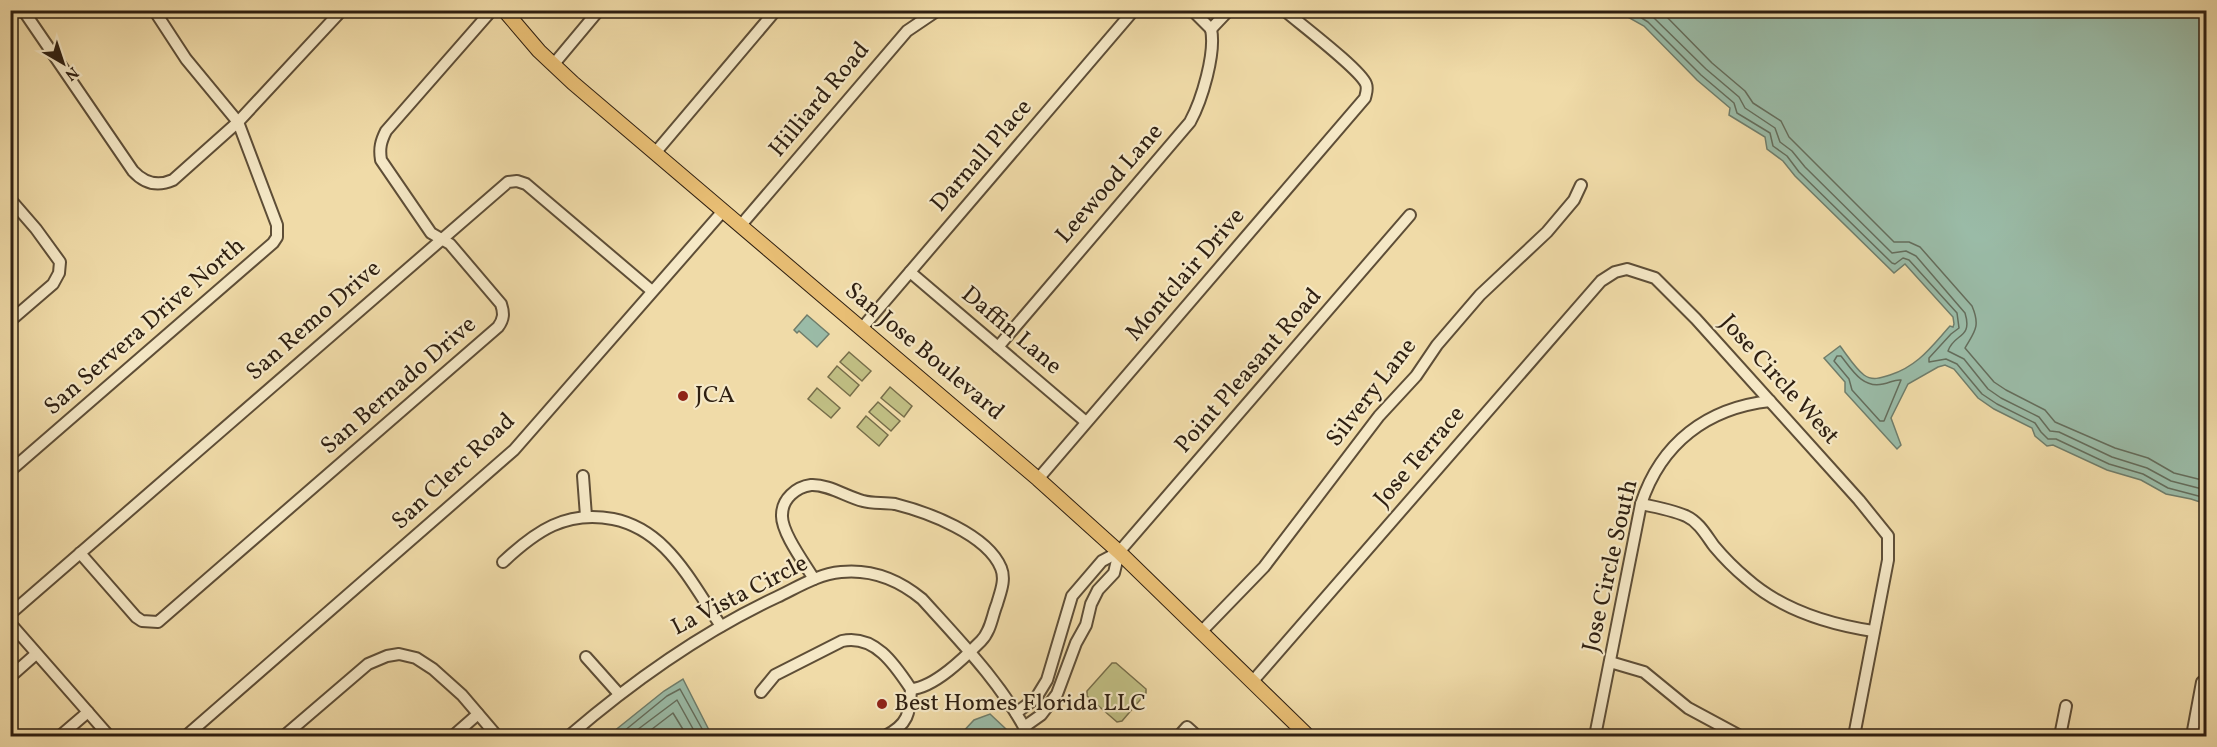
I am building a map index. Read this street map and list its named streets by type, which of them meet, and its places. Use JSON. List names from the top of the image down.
{
  "streets": {
    "main road": ["San Jose Boulevard"],
    "street": [
      "Hilliard Road",
      "Darnall Place",
      "Leewood Lane",
      "Montclair Drive",
      "San Remo Drive",
      "San Servera Drive North",
      "Daffin Lane",
      "Point Pleasant Road",
      "Jose Circle West",
      "San Bernado Drive",
      "Silvery Lane",
      "Jose Terrace",
      "San Clerc Road",
      "Jose Circle South",
      "La Vista Circle"
    ]
  },
  "crossings": [
    ["Hilliard Road", "San Jose Boulevard"],
    ["Darnall Place", "Daffin Lane"],
    ["Darnall Place", "San Jose Boulevard"],
    ["Leewood Lane", "Daffin Lane"],
    ["Montclair Drive", "Daffin Lane"],
    ["Montclair Drive", "San Jose Boulevard"],
    ["San Remo Drive", "San Bernado Drive"],
    ["San Remo Drive", "San Clerc Road"],
    ["San Jose Boulevard", "Point Pleasant Road"],
    ["San Jose Boulevard", "Silvery Lane"],
    ["San Jose Boulevard", "Jose Terrace"],
    ["San Jose Boulevard", "San Clerc Road"],
    ["Point Pleasant Road", "La Vista Circle"],
    ["Jose Circle West", "Jose Terrace"],
    ["Jose Circle West", "Jose Circle South"]
  ],
  "places": ["JCA", "Best Homes Florida LLC"],
  "north": "bottom right"
}
